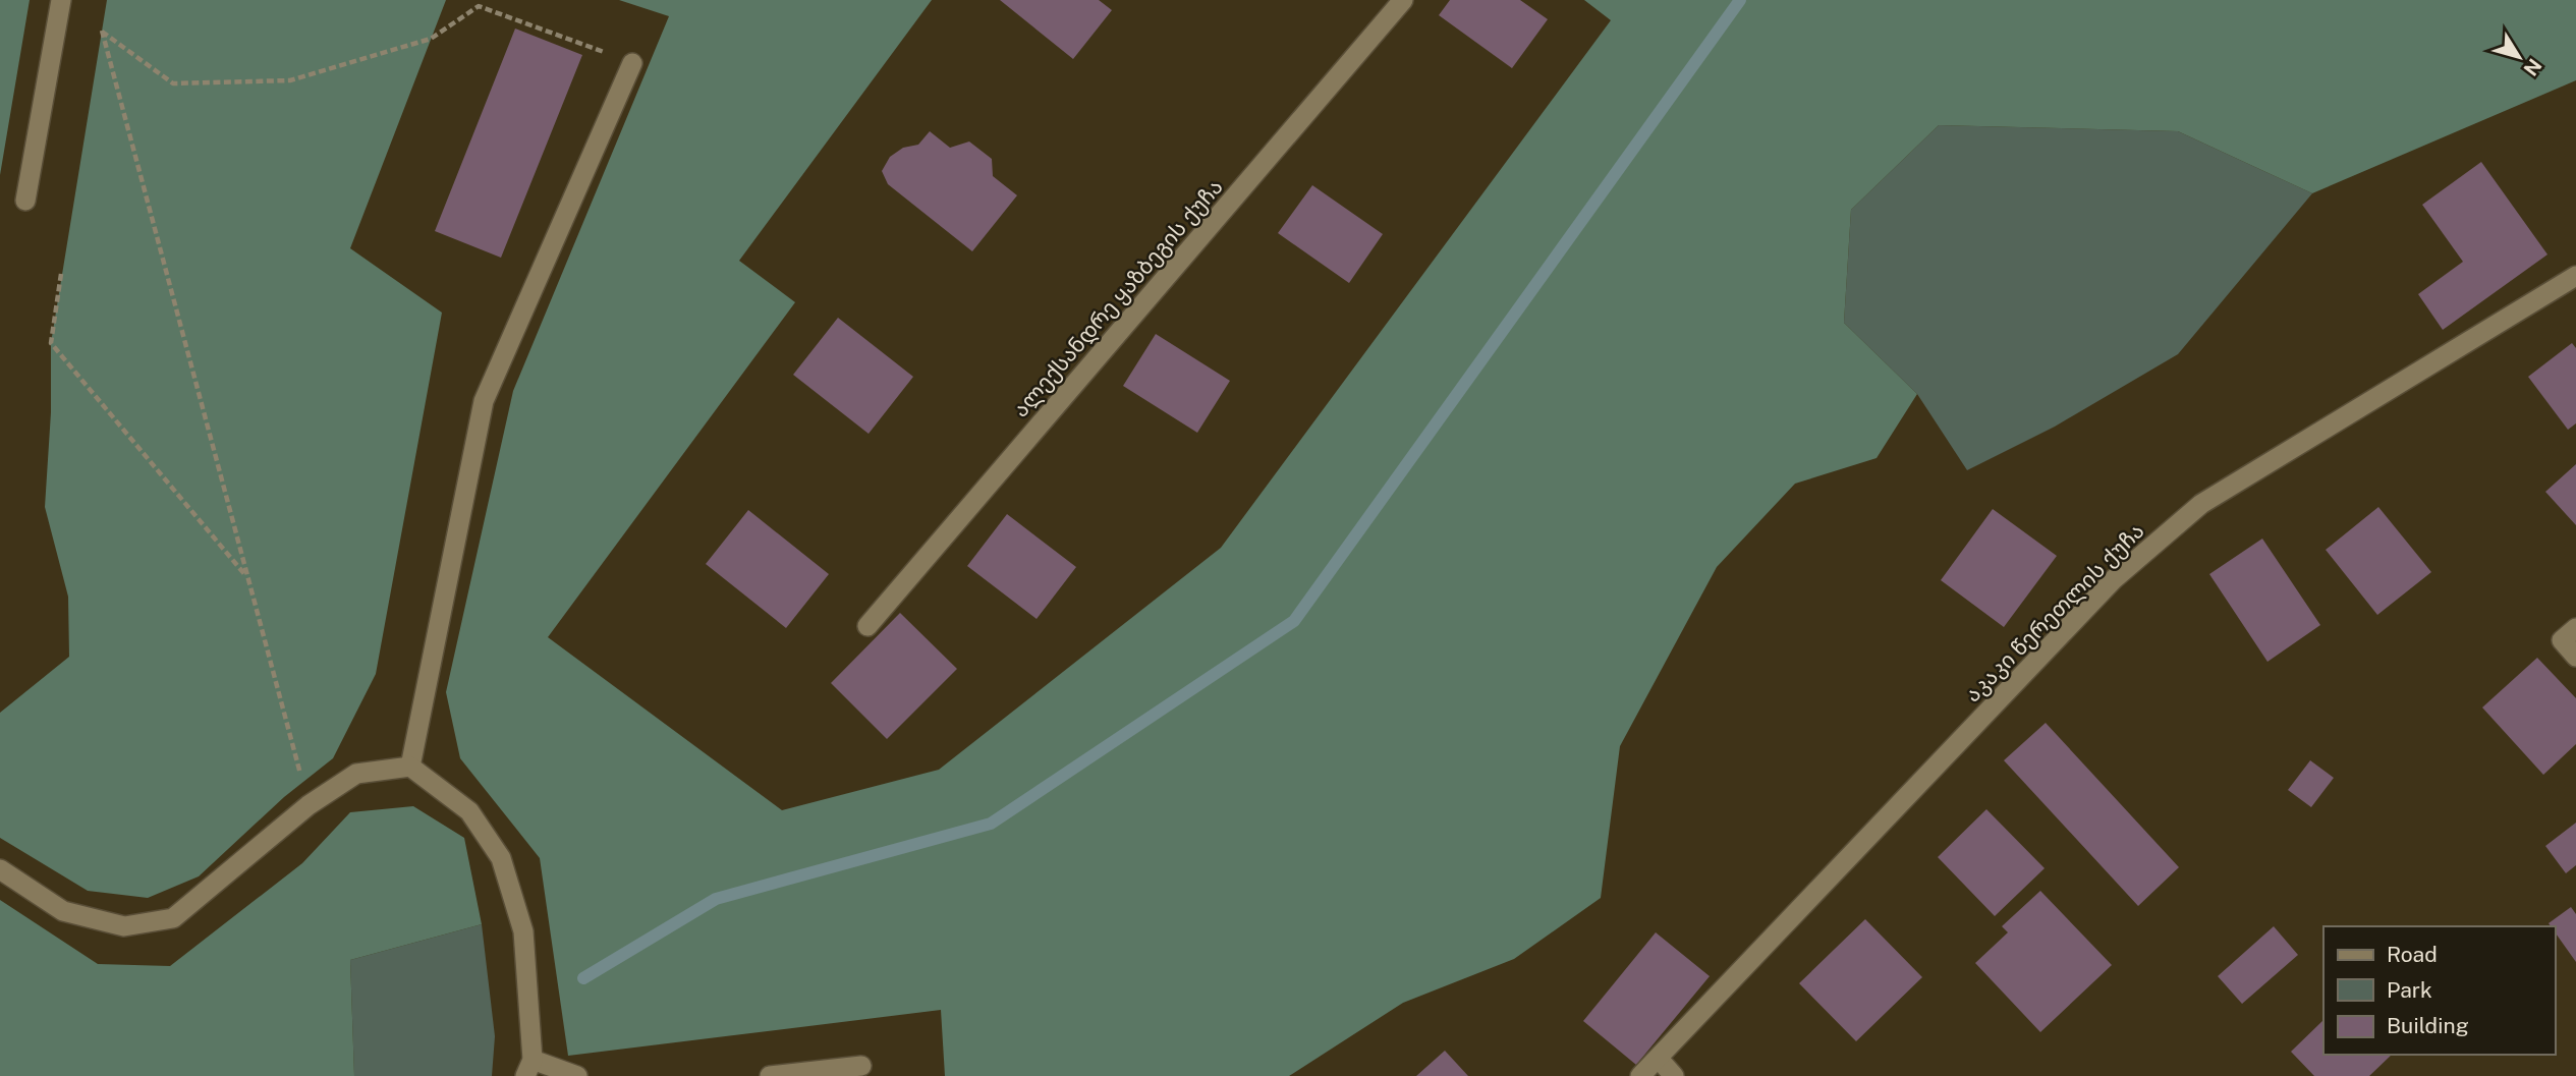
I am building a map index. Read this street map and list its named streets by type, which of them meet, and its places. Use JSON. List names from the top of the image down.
{
  "streets": {
    "street": ["ალექსანდრე ყაზბეგის ქუჩა", "აკაკი წერეთლის ქუჩა"]
  },
  "legend": ["Road", "Park", "Building"],
  "north": "bottom right"
}
